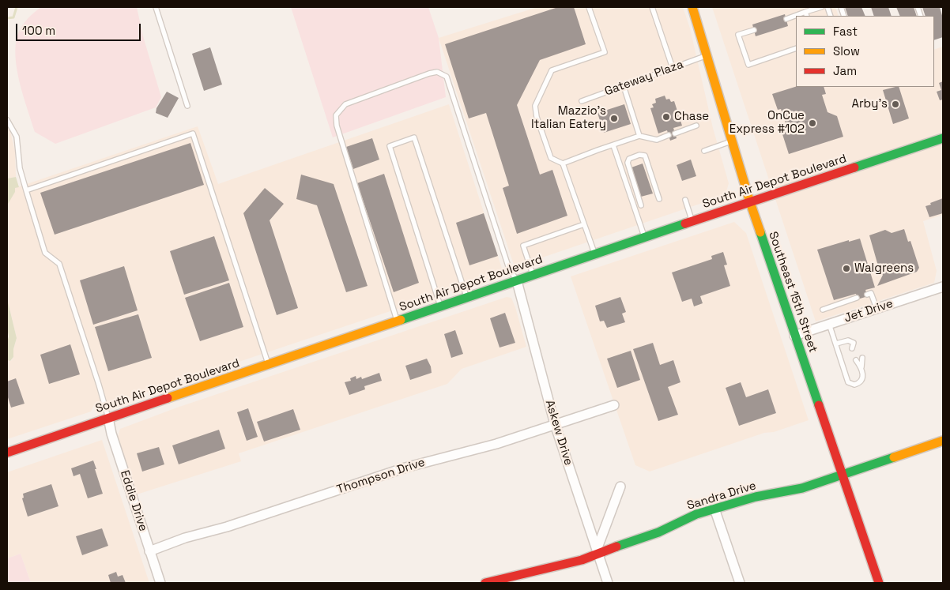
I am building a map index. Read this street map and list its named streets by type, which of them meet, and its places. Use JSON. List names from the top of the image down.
{
  "streets": {
    "main road": ["South Air Depot Boulevard", "Southeast 15th Street", "Sandra Drive"],
    "street": [
      "Jet Drive",
      "Askew Drive",
      "Thompson Drive",
      "Eddie Drive"
    ],
    "lane": ["Gateway Plaza"]
  },
  "crossings": [
    ["Gateway Plaza", "Southeast 15th Street"],
    ["South Air Depot Boulevard", "Southeast 15th Street"],
    ["South Air Depot Boulevard", "Askew Drive"],
    ["South Air Depot Boulevard", "Eddie Drive"],
    ["Southeast 15th Street", "Jet Drive"],
    ["Southeast 15th Street", "Sandra Drive"],
    ["Askew Drive", "Thompson Drive"],
    ["Askew Drive", "Sandra Drive"],
    ["Thompson Drive", "Eddie Drive"]
  ],
  "places": [
    "Arby's",
    "Chase",
    "Mazzio's Italian Eatery",
    "OnCue Express #102",
    "Walgreens"
  ],
  "legend": ["Fast", "Slow", "Jam"],
  "scale_bar": "100 m"
}
